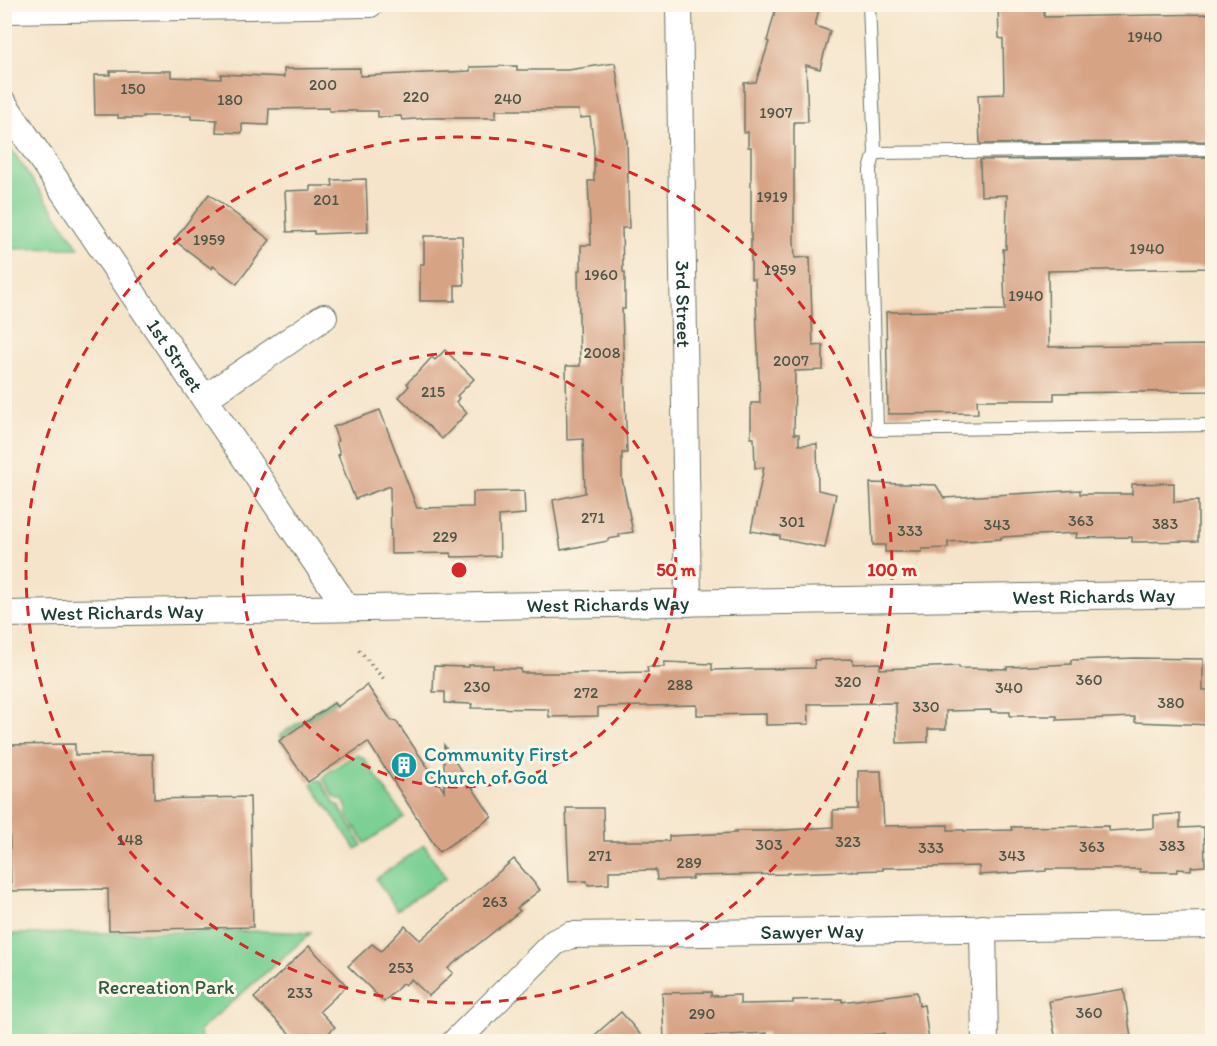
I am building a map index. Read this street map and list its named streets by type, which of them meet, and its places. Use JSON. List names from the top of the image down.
{
  "streets": {
    "street": [
      "3rd Street",
      "1st Street",
      "West Richards Way",
      "Sawyer Way"
    ]
  },
  "crossings": [
    ["3rd Street", "West Richards Way"],
    ["1st Street", "West Richards Way"]
  ],
  "parks": ["Recreation Park"],
  "places": {
    "building": ["Community First Church of God"]
  },
  "house_numbers": [
    "1940",
    "200",
    "150",
    "220",
    "240",
    "180",
    "1907",
    "1919",
    "201",
    "1959",
    "1940",
    "1959",
    "1960",
    "1940",
    "2008",
    "2007",
    "215",
    "271",
    "363",
    "301",
    "383",
    "343",
    "333",
    "229",
    "360",
    "320",
    "288",
    "230",
    "340",
    "272",
    "380",
    "330",
    "148",
    "323",
    "303",
    "383",
    "363",
    "333",
    "271",
    "343",
    "289",
    "263",
    "253",
    "233",
    "360",
    "290"
  ],
  "rings": ["50 m", "100 m"]
}
